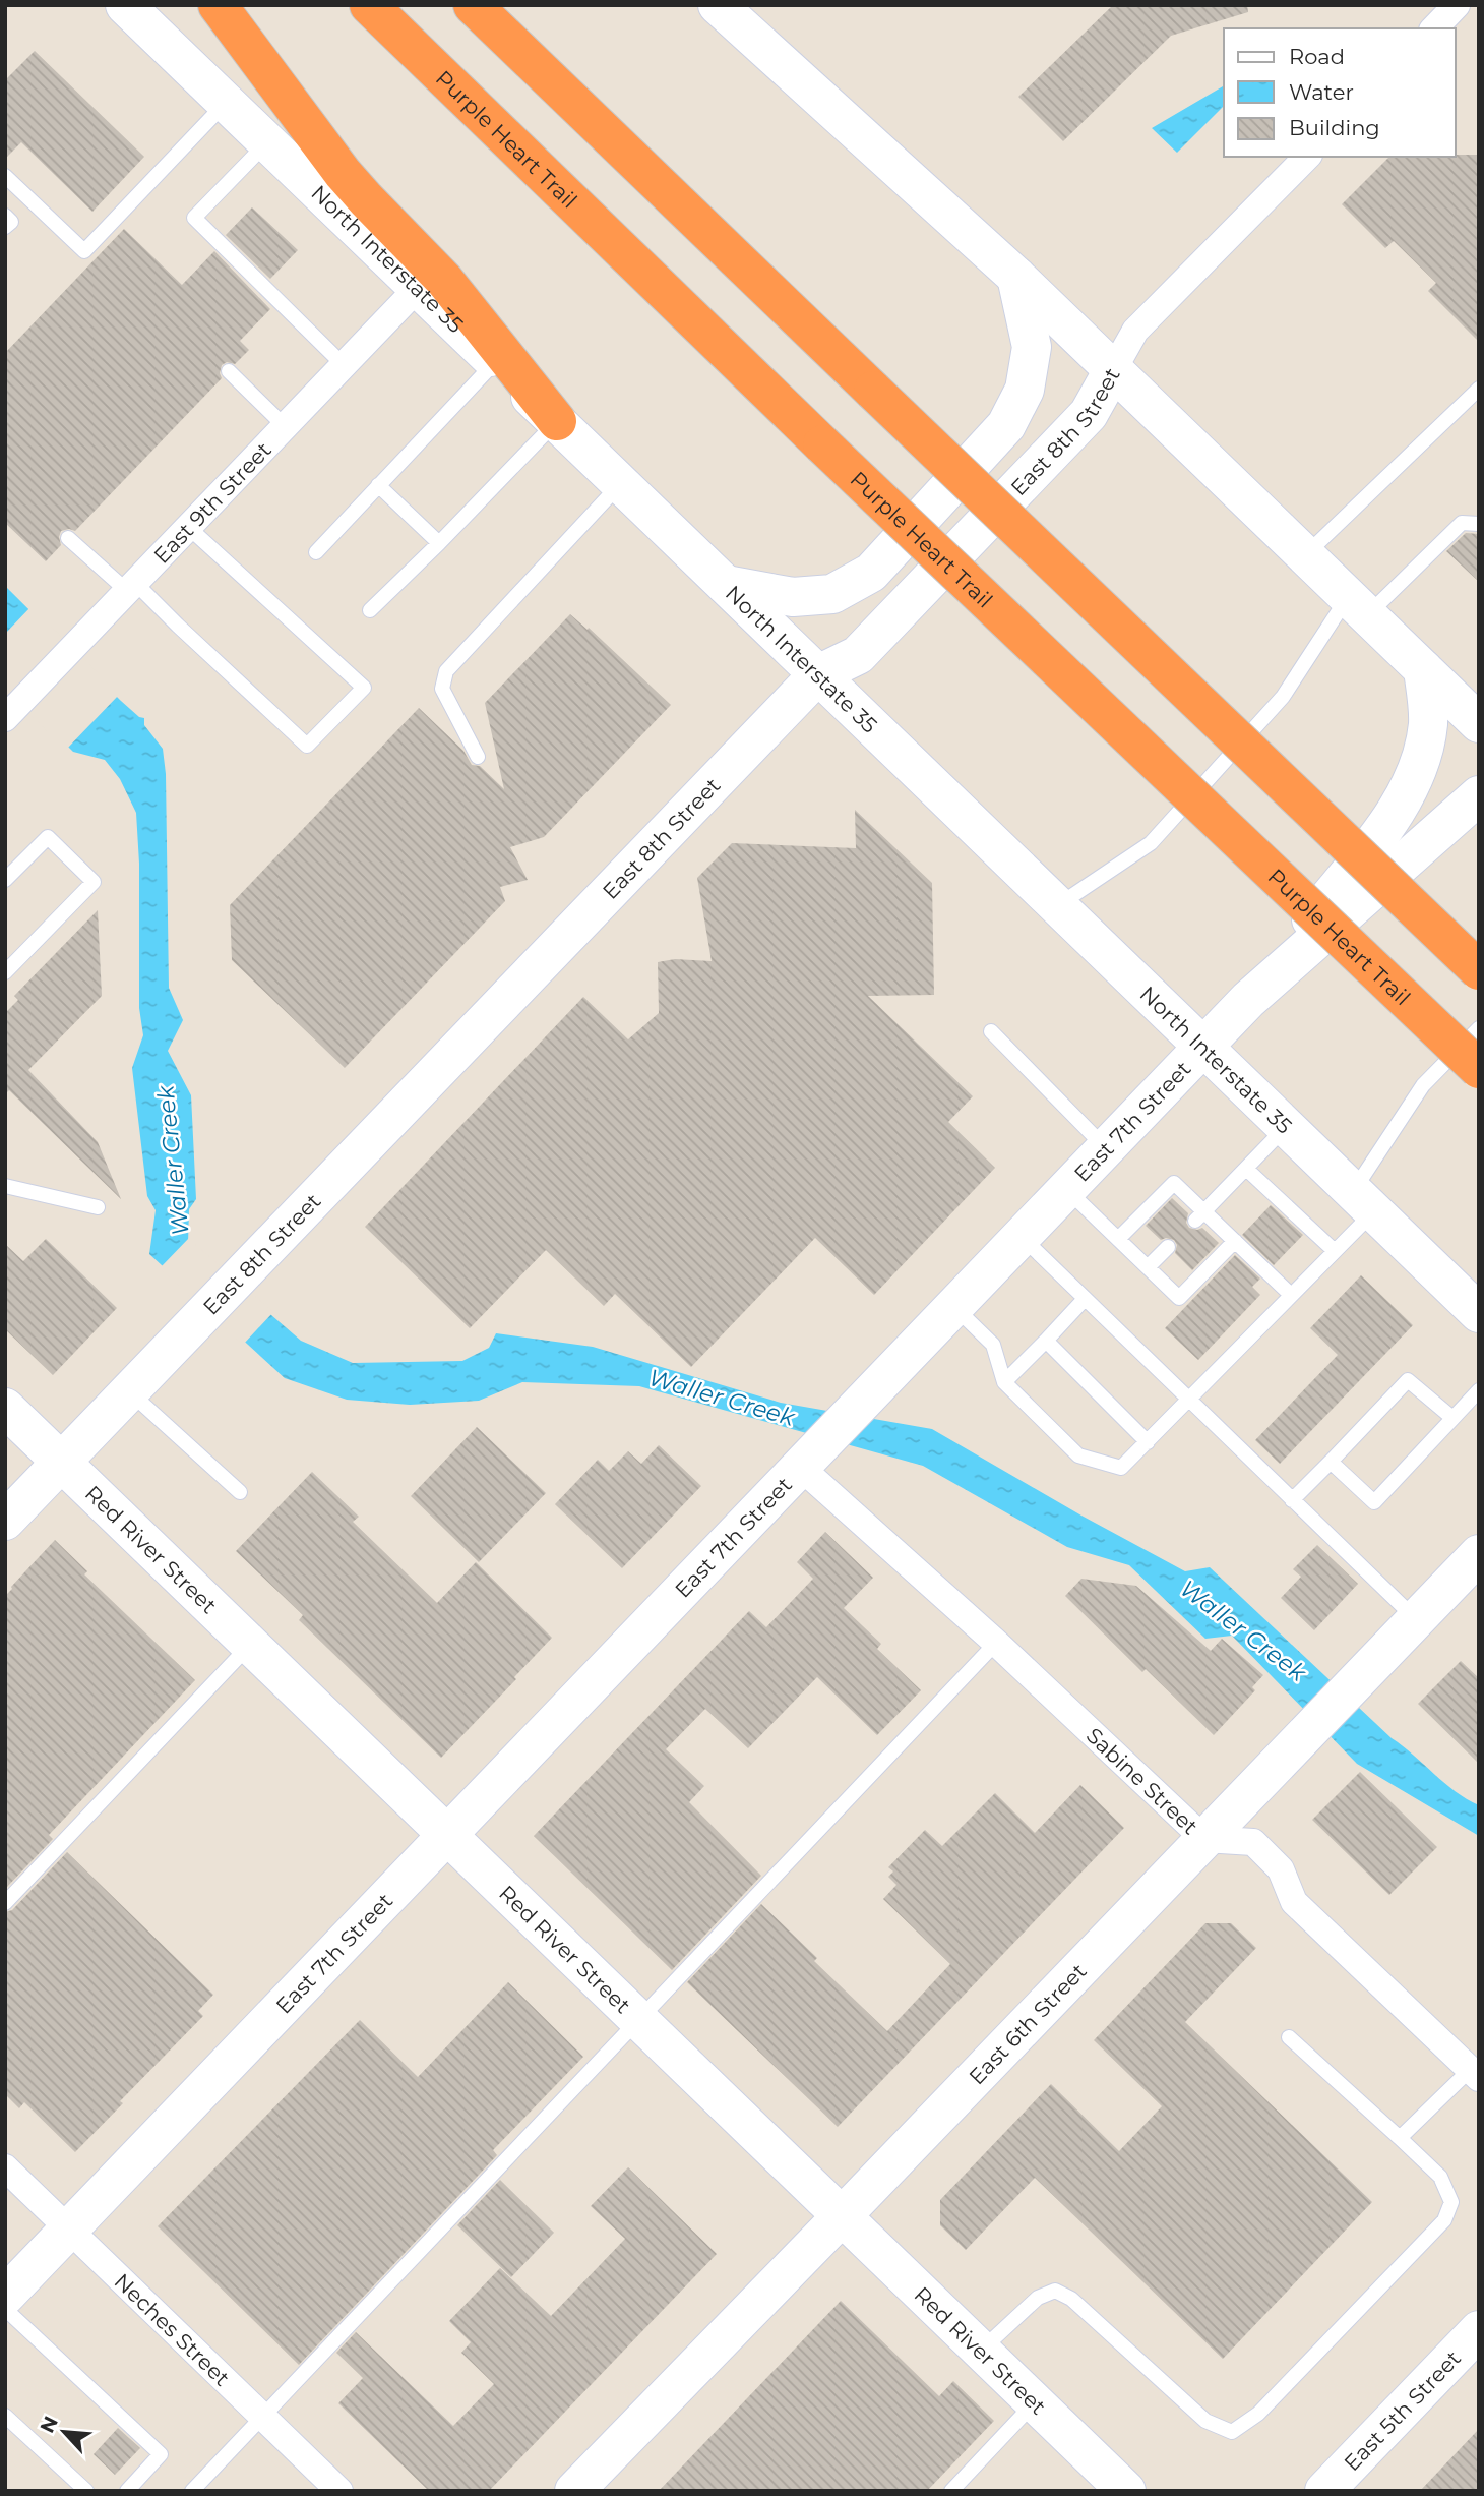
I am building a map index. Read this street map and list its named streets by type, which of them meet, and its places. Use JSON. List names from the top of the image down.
{
  "streets": {
    "highway": ["Purple Heart Trail"],
    "main road": [
      "North Interstate 35",
      "East 8th Street",
      "East 7th Street",
      "Red River Street",
      "East 6th Street",
      "East 5th Street"
    ],
    "street": ["East 9th Street", "Sabine Street", "Neches Street"]
  },
  "crossings": [
    ["North Interstate 35", "East 8th Street"],
    ["North Interstate 35", "East 9th Street"],
    ["North Interstate 35", "East 7th Street"],
    ["East 8th Street", "Red River Street"],
    ["East 7th Street", "Red River Street"],
    ["East 7th Street", "Sabine Street"],
    ["East 7th Street", "Neches Street"],
    ["Red River Street", "East 6th Street"],
    ["Sabine Street", "East 6th Street"]
  ],
  "water": ["Waller Creek"],
  "legend": ["Road", "Water", "Building"],
  "north": "top left"
}
